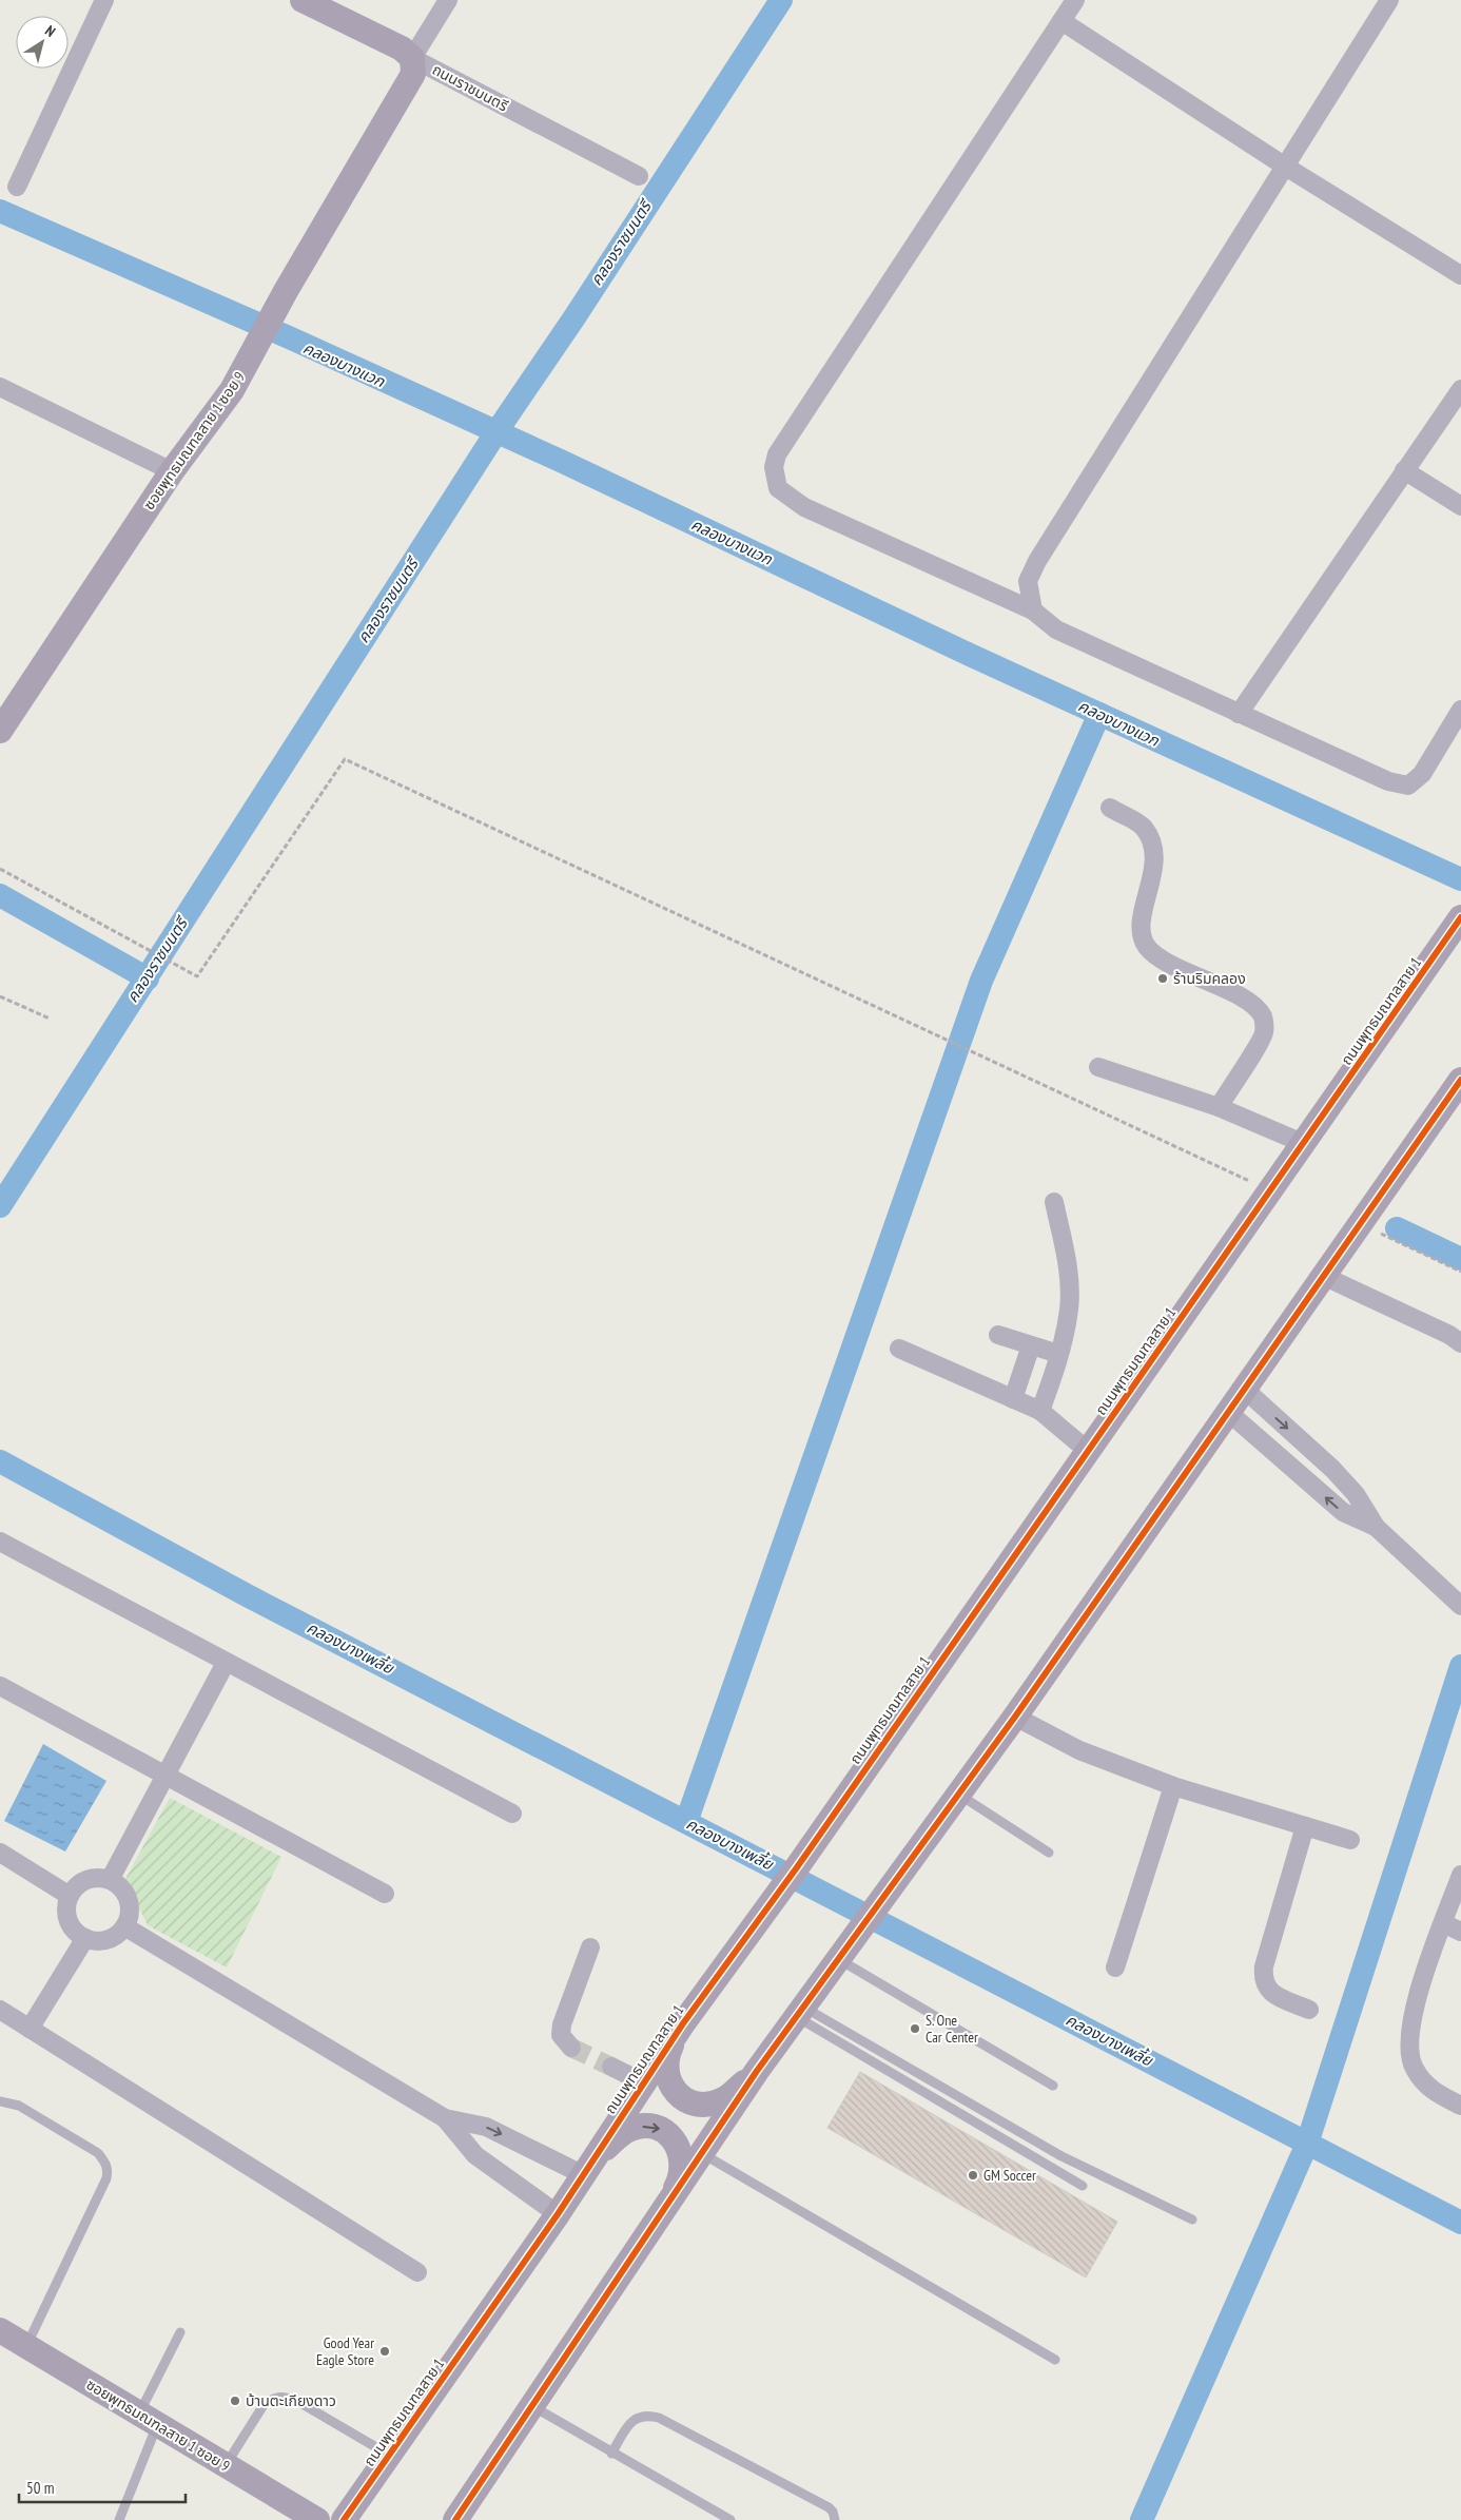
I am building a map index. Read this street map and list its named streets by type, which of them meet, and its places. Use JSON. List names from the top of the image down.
{
  "streets": {
    "main road": ["ถนนราชมนตรี", "ซอยพุทธมณฑลสาย 1 ซอย 9", "ถนนพุทธมณฑลสาย 1"]
  },
  "crossings": [
    ["ถนนราชมนตรี", "ซอยพุทธมณฑลสาย 1 ซอย 9"]
  ],
  "water": ["คลองราชมนตรี", "คลองบางแวก", "คลองบางเพลี้ย"],
  "places": [
    "ร้านริมคลอง",
    "S. One Car Center",
    "GM Soccer",
    "Good Year Eagle Store",
    "บ้านตะเกียงดาว"
  ],
  "scale_bar": "50 m",
  "north": "top right"
}
